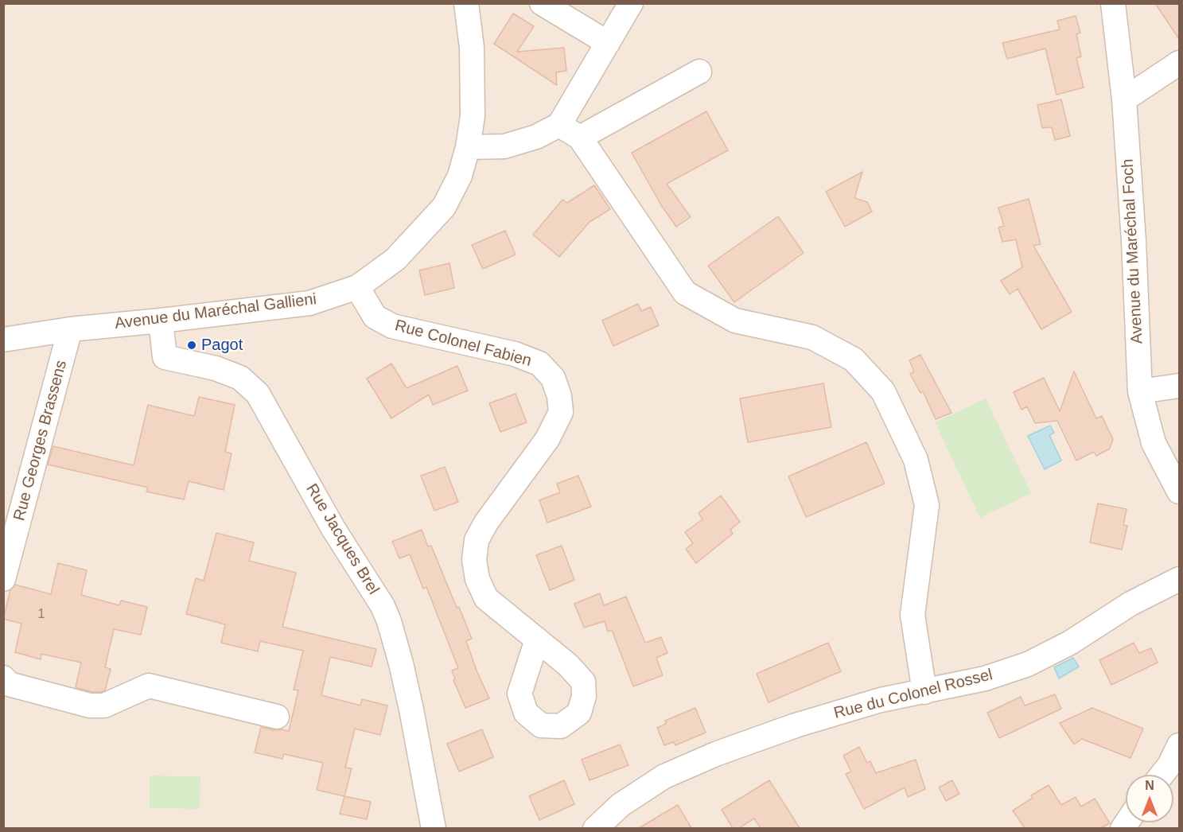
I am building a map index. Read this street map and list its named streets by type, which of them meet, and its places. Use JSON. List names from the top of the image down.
{
  "streets": {
    "street": [
      "Avenue du Maréchal Foch",
      "Avenue du Maréchal Gallieni",
      "Rue Colonel Fabien",
      "Rue Georges Brassens",
      "Rue Jacques Brel",
      "Rue du Colonel Rossel"
    ]
  },
  "crossings": [
    ["Avenue du Maréchal Gallieni", "Rue Colonel Fabien"],
    ["Avenue du Maréchal Gallieni", "Rue Georges Brassens"],
    ["Avenue du Maréchal Gallieni", "Rue Jacques Brel"]
  ],
  "places": ["Pagot"],
  "house_numbers": ["1"],
  "north": "top"
}
